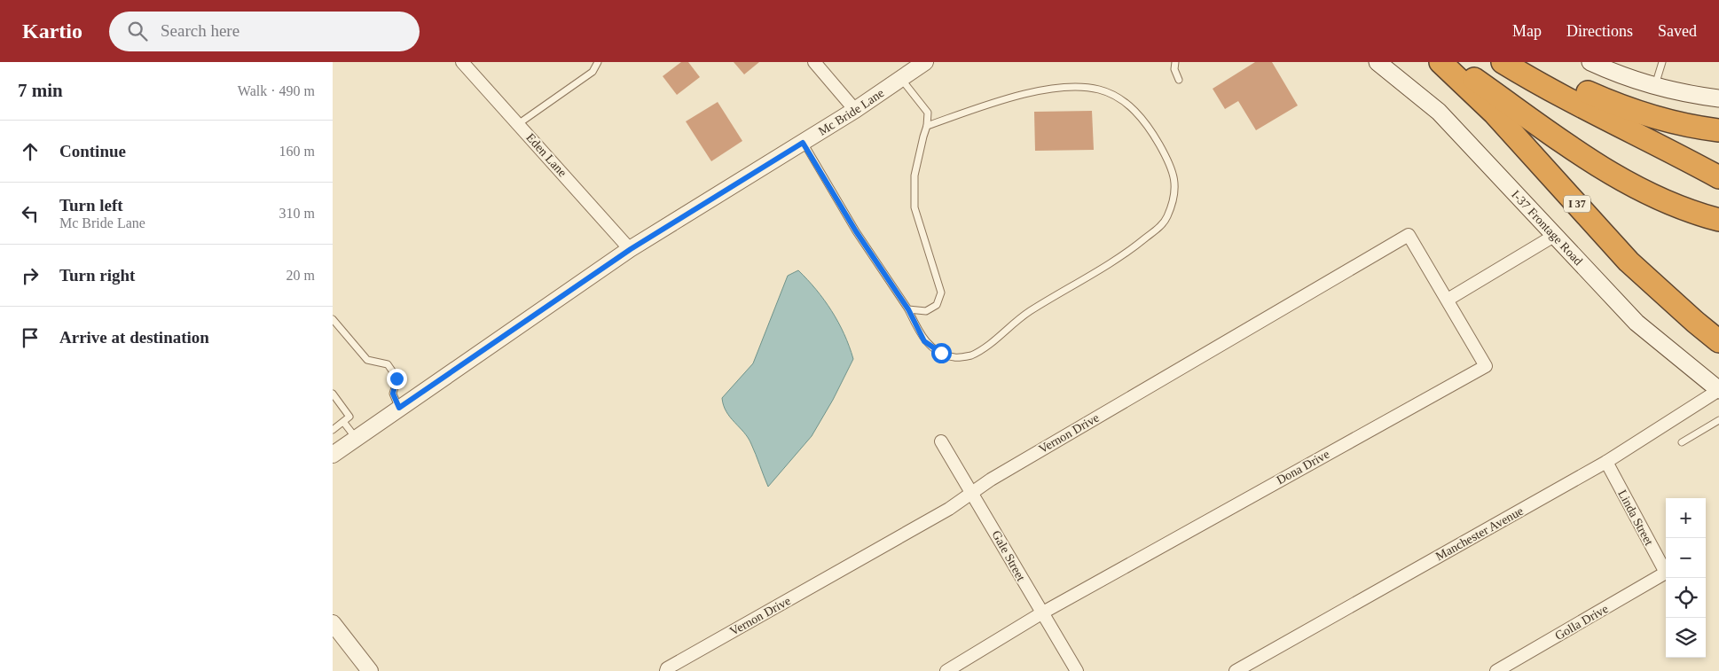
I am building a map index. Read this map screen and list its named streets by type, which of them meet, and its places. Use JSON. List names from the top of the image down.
{
  "streets": {
    "highway": ["I 37"],
    "main road": ["I-37 Frontage Road"],
    "street": [
      "Mc Bride Lane",
      "Eden Lane",
      "Vernon Drive",
      "Dona Drive",
      "Linda Street",
      "Manchester Avenue",
      "Gale Street",
      "Golla Drive"
    ]
  },
  "crossings": [
    ["Mc Bride Lane", "Eden Lane"],
    ["I-37 Frontage Road", "Manchester Avenue"],
    ["Vernon Drive", "Dona Drive"],
    ["Vernon Drive", "Gale Street"],
    ["Dona Drive", "Gale Street"],
    ["Linda Street", "Manchester Avenue"],
    ["Linda Street", "Golla Drive"]
  ],
  "page": {
    "header": "Kartio",
    "search": "Search here",
    "nav": ["Map", "Directions", "Saved"],
    "heading": ["7 min", "Walk · 490 m"],
    "list": [
      ["Continue", "160 m"],
      ["Turn left", "Mc Bride Lane", "310 m"],
      ["Turn right", "20 m"],
      "Arrive at destination"
    ],
    "map_buttons": ["+", "−"]
  }
}
